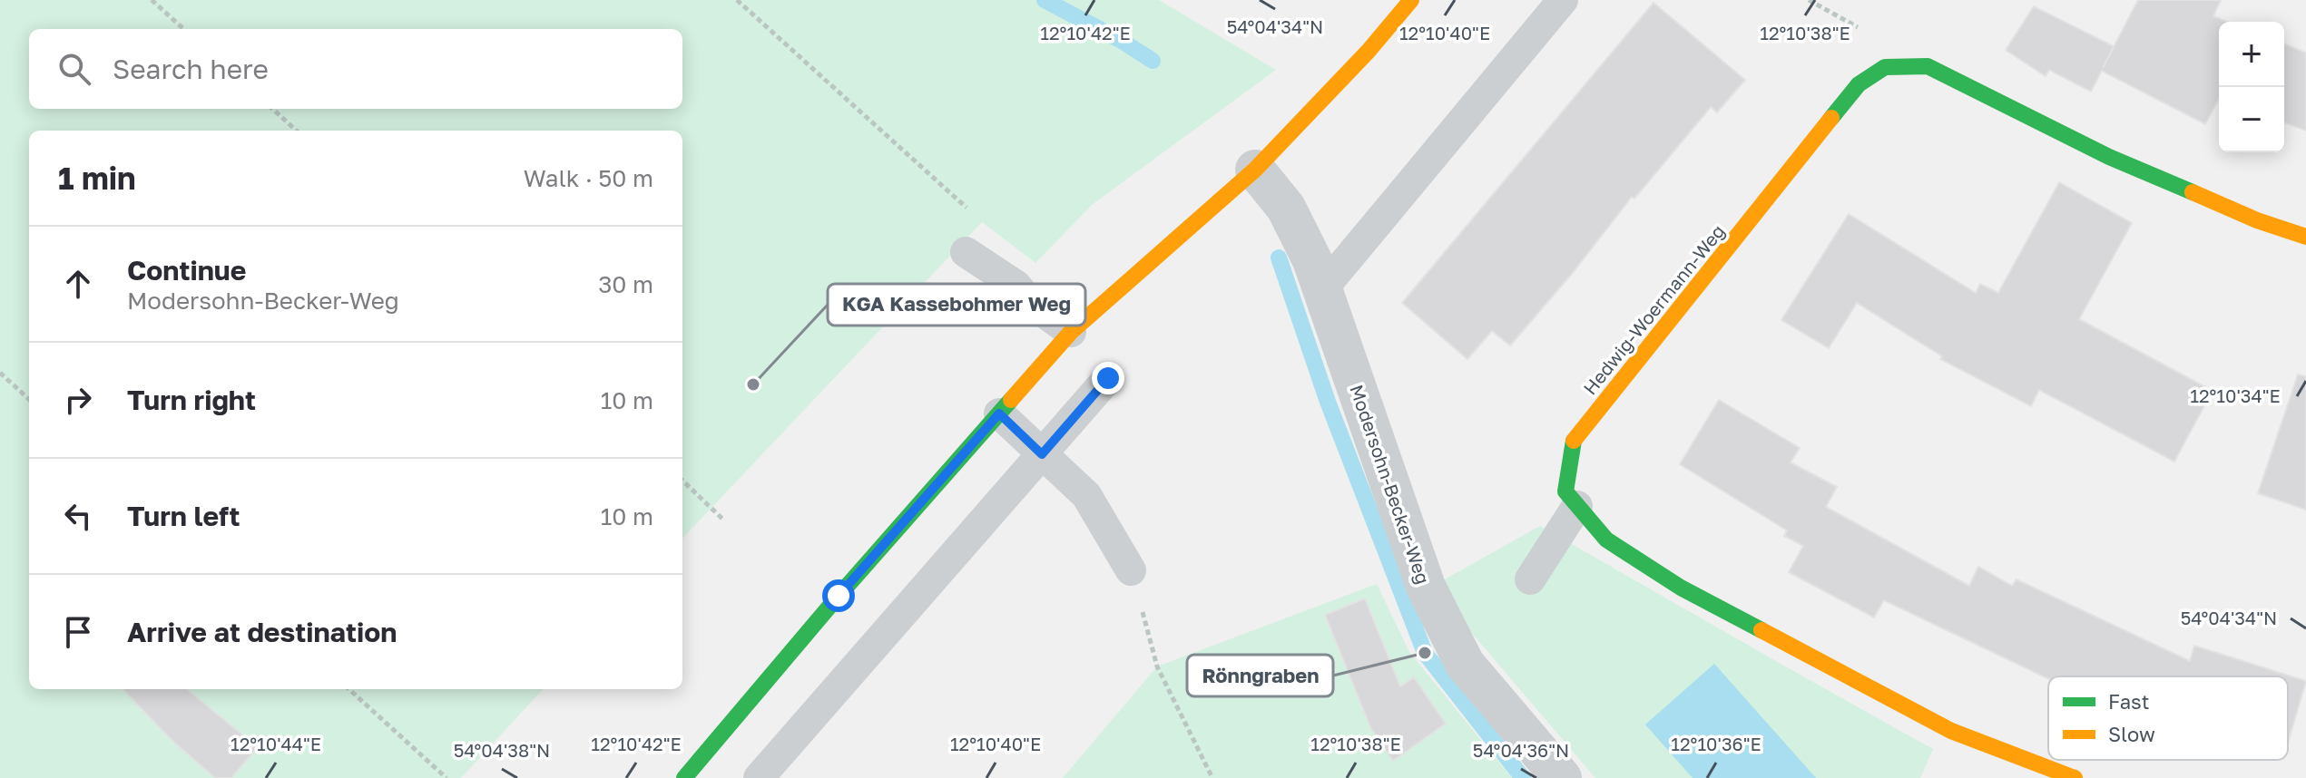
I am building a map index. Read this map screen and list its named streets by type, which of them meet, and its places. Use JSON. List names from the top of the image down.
{
  "streets": {
    "street": ["Hedwig-Woermann-Weg", "Modersohn-Becker-Weg"]
  },
  "places": ["KGA Kassebohmer Weg", "Rönngraben"],
  "legend": ["Fast", "Slow"],
  "page": {
    "map_buttons": ["+", "−"],
    "search": "Search here",
    "heading": ["1 min", "Walk · 50 m"],
    "list": [
      ["Continue", "Modersohn-Becker-Weg", "30 m"],
      ["Turn right", "10 m"],
      ["Turn left", "10 m"],
      "Arrive at destination"
    ]
  },
  "coordinates": [
    "54°04'34\"N",
    "12°10'42\"E",
    "12°10'40\"E",
    "12°10'38\"E",
    "12°10'34\"E",
    "12°10'44\"E",
    "12°10'36\"E",
    "54°04'38\"N",
    "54°04'36\"N"
  ]
}
